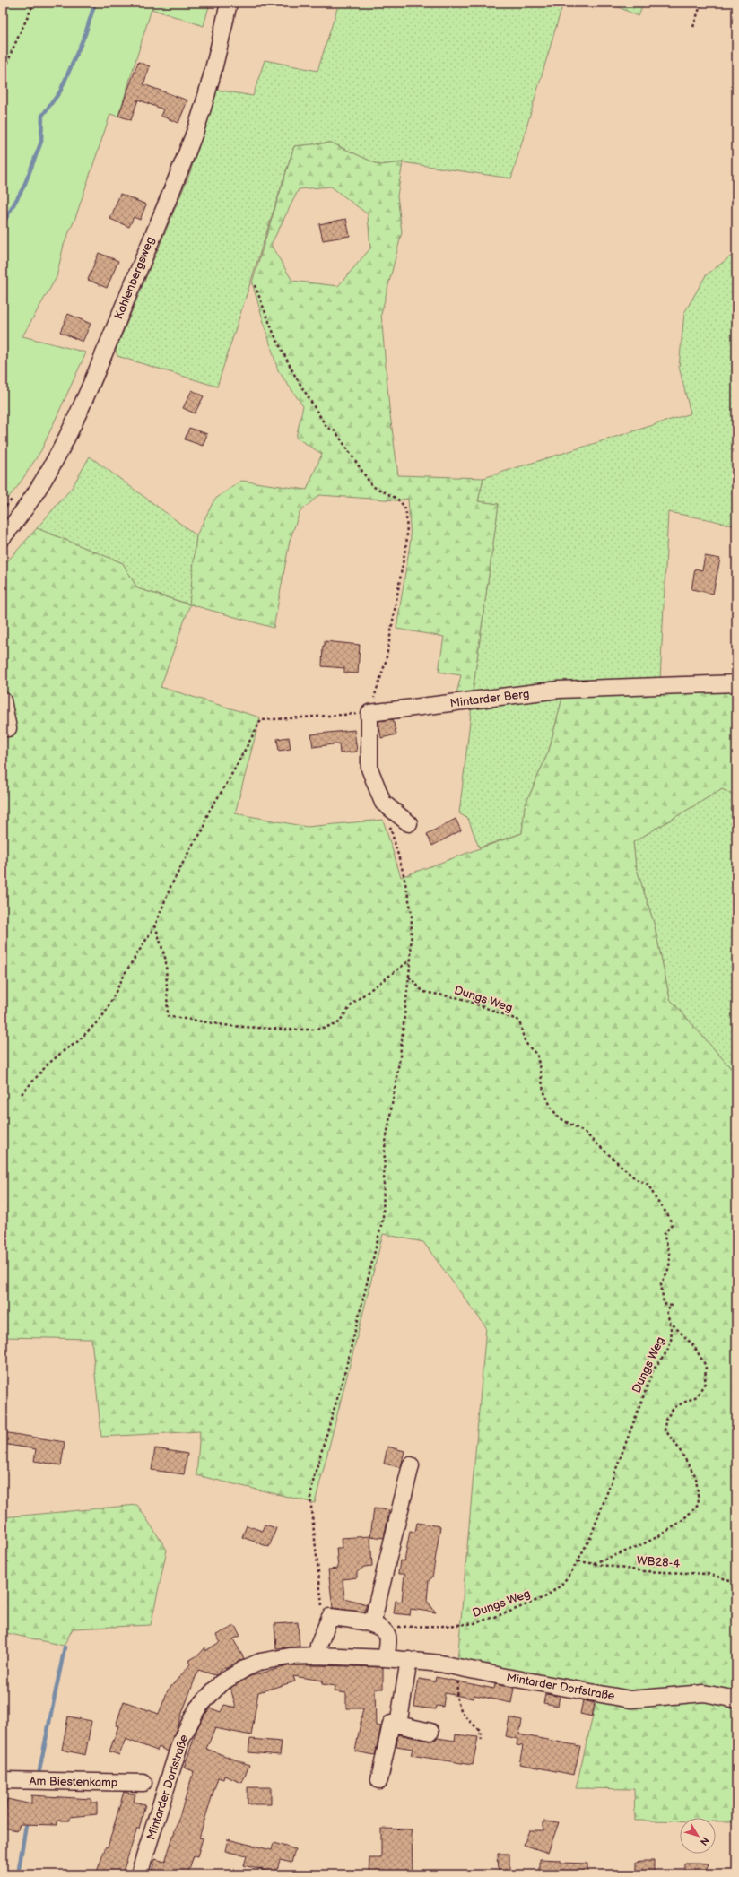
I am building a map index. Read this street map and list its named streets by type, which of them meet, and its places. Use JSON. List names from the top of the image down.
{
  "streets": {
    "street": [
      "Kahlenbergsweg",
      "Mintarder Berg",
      "Mintarder Dorfstraße",
      "Am Biestenkamp"
    ],
    "path": ["Dungs Weg", "WB28-4"]
  },
  "crossings": [
    ["Dungs Weg", "WB28-4"]
  ],
  "north": "bottom right"
}
